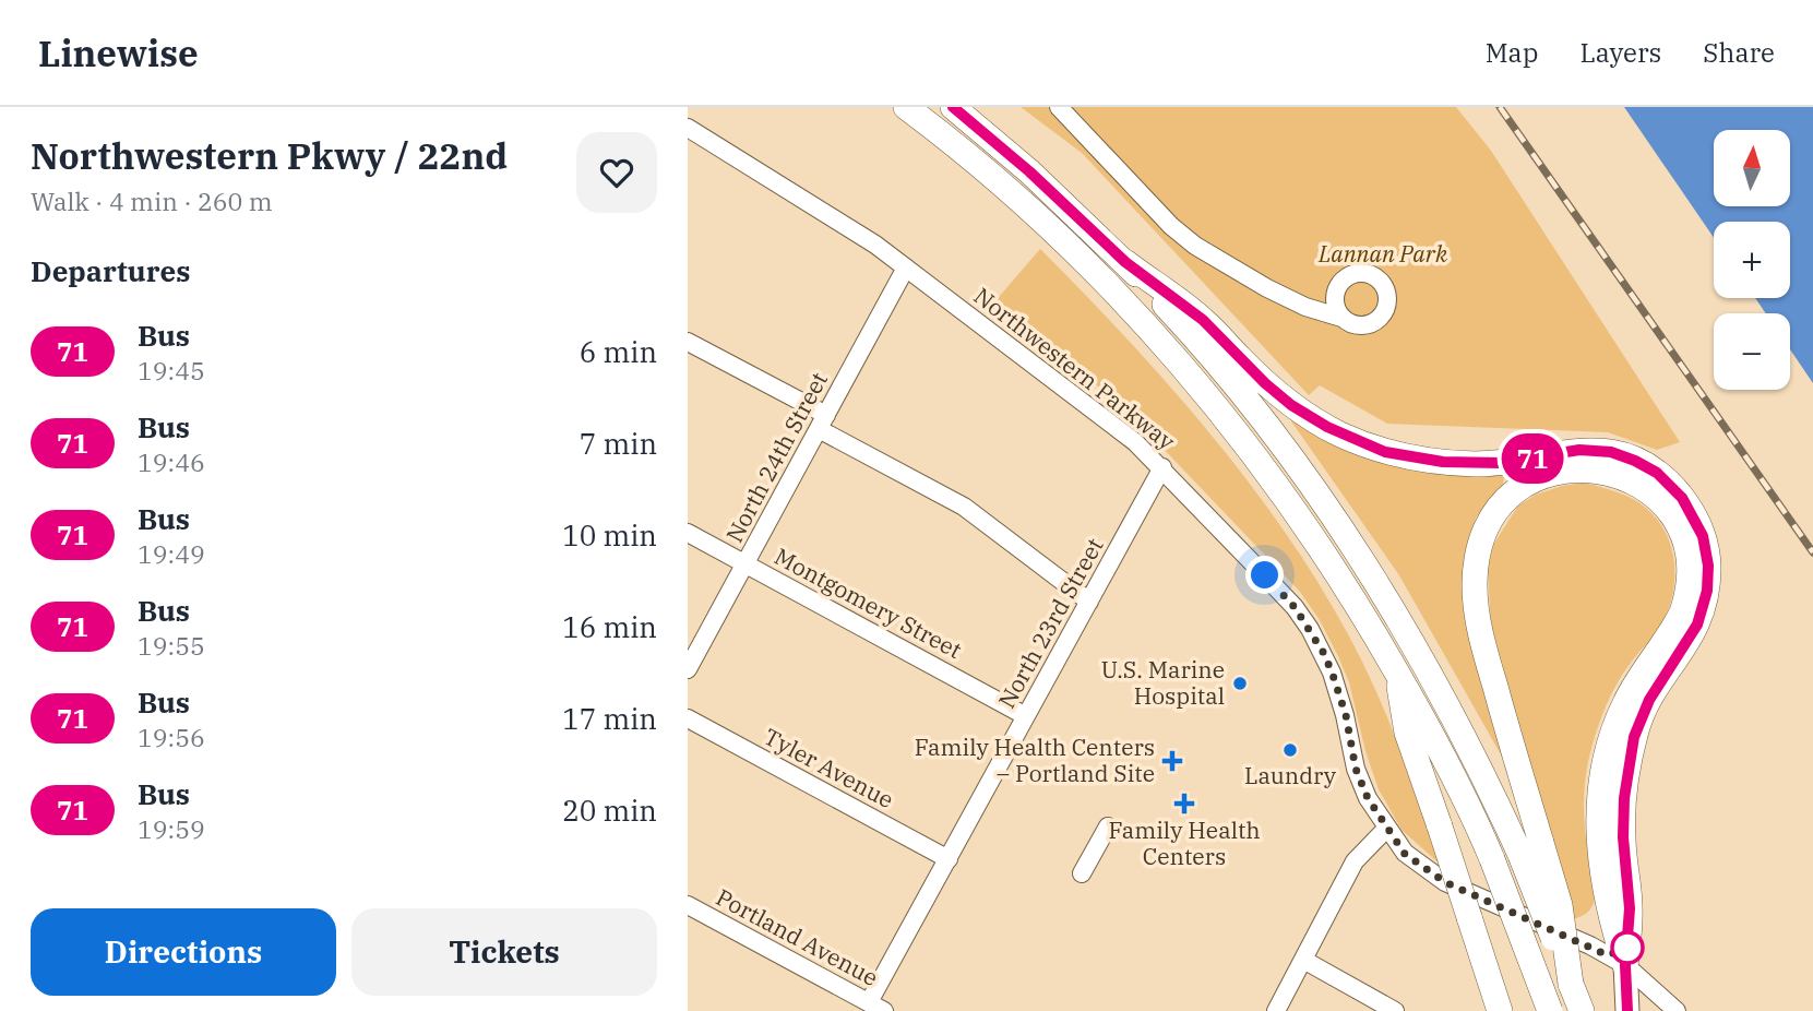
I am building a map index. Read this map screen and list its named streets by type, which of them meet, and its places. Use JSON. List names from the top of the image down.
{
  "streets": {
    "street": [
      "Northwestern Parkway",
      "North 24th Street",
      "Montgomery Street",
      "North 23rd Street",
      "Tyler Avenue",
      "Portland Avenue"
    ]
  },
  "crossings": [
    ["Northwestern Parkway", "North 24th Street"],
    ["Northwestern Parkway", "North 23rd Street"],
    ["North 24th Street", "Montgomery Street"],
    ["Montgomery Street", "North 23rd Street"],
    ["North 23rd Street", "Tyler Avenue"],
    ["North 23rd Street", "Portland Avenue"]
  ],
  "parks": ["Lannan Park"],
  "places": {
    "other": ["U.S. Marine Hospital", "Laundry"],
    "health": ["Family Health Centers – Portland Site", "Family Health Centers"]
  },
  "lines": ["bus line 71"],
  "north": "top",
  "page": {
    "header": "Linewise",
    "nav": ["Map", "Layers", "Share"],
    "heading": [
      ["Northwestern Pkwy / 22nd", "Walk · 4 min · 260 m"],
      "Departures"
    ],
    "on_map": "71",
    "map_buttons": ["+", "−"],
    "list": [
      {
        "mark": "71",
        "name": "Bus",
        "note": "19:45",
        "value": "6 min"
      },
      {
        "mark": "71",
        "name": "Bus",
        "note": "19:46",
        "value": "7 min"
      },
      {
        "mark": "71",
        "name": "Bus",
        "note": "19:49",
        "value": "10 min"
      },
      {
        "mark": "71",
        "name": "Bus",
        "note": "19:55",
        "value": "16 min"
      },
      {
        "mark": "71",
        "name": "Bus",
        "note": "19:56",
        "value": "17 min"
      },
      {
        "mark": "71",
        "name": "Bus",
        "note": "19:59",
        "value": "20 min"
      }
    ],
    "buttons": ["Directions", "Tickets"]
  }
}
